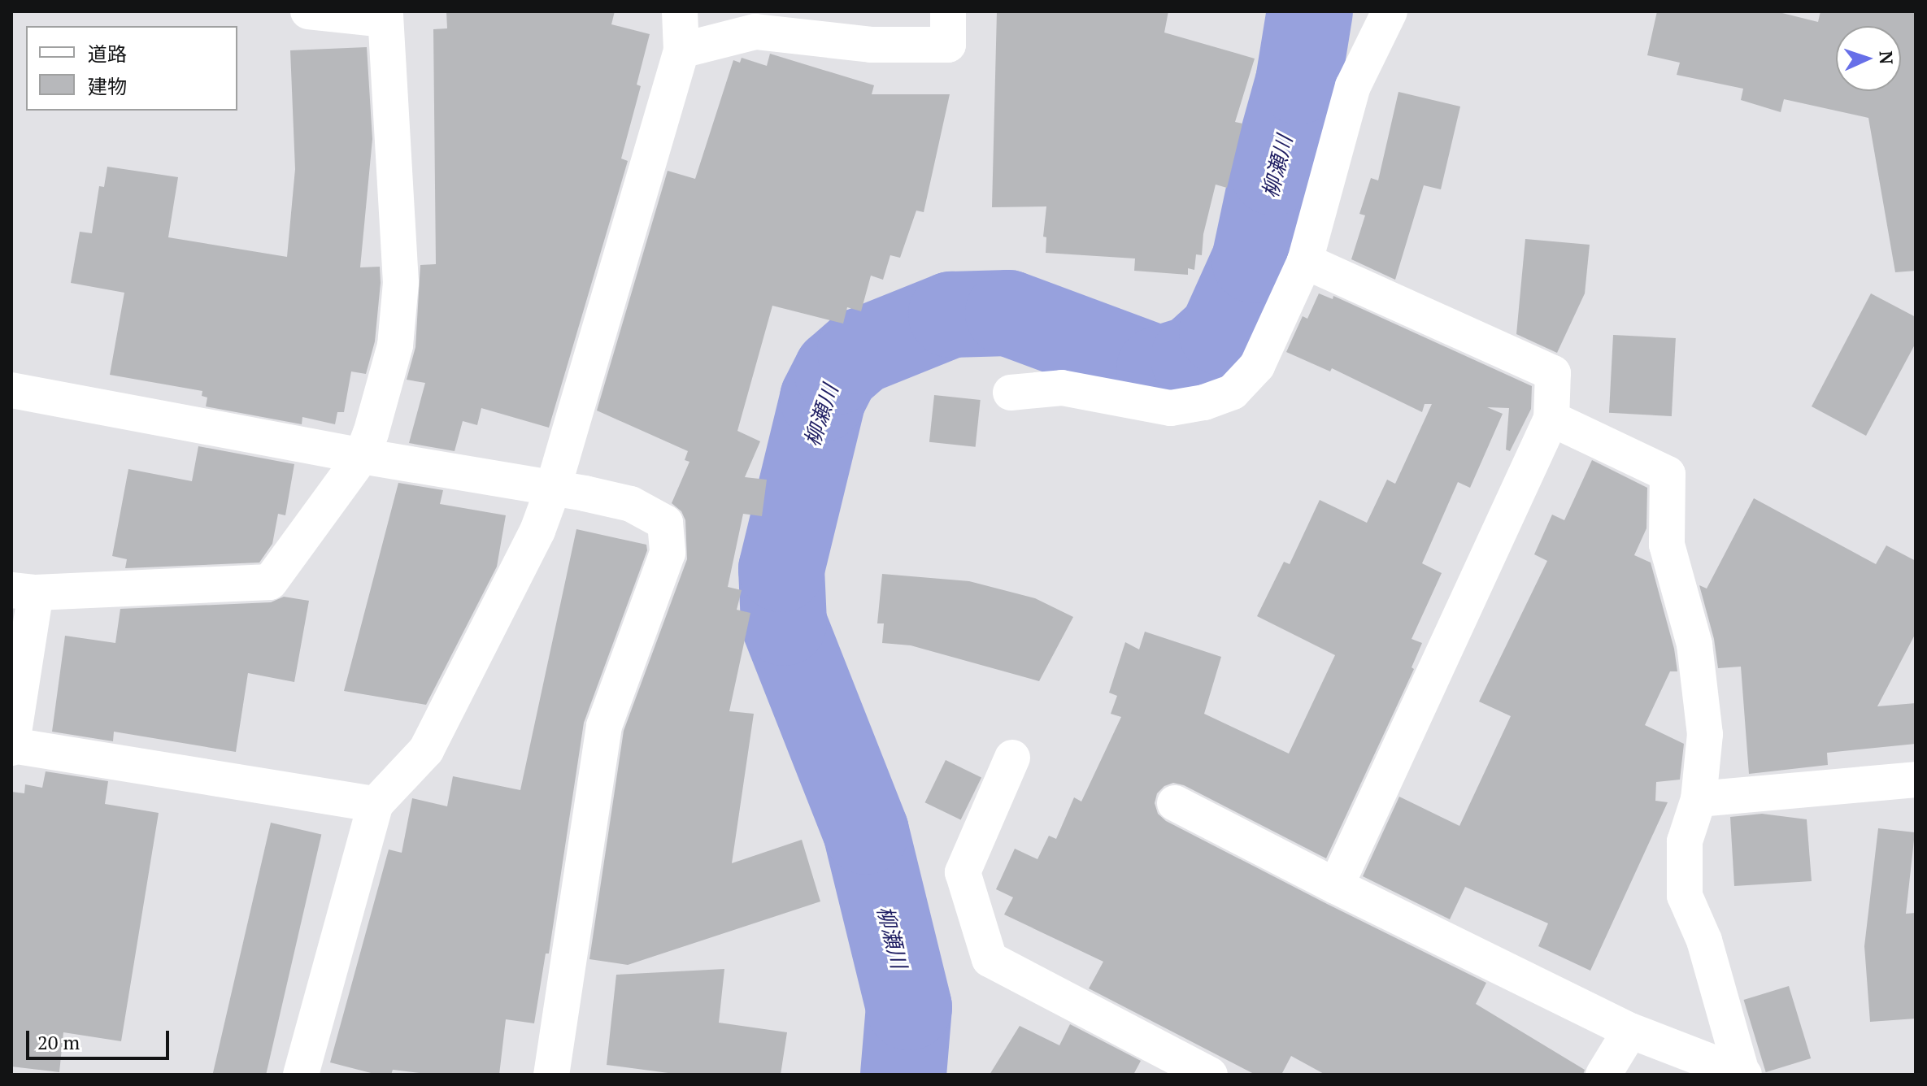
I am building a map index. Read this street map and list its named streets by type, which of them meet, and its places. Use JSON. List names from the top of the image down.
{
  "water": ["柳瀬川"],
  "legend": ["道路", "建物"],
  "scale_bar": "20 m",
  "north": "right"
}
